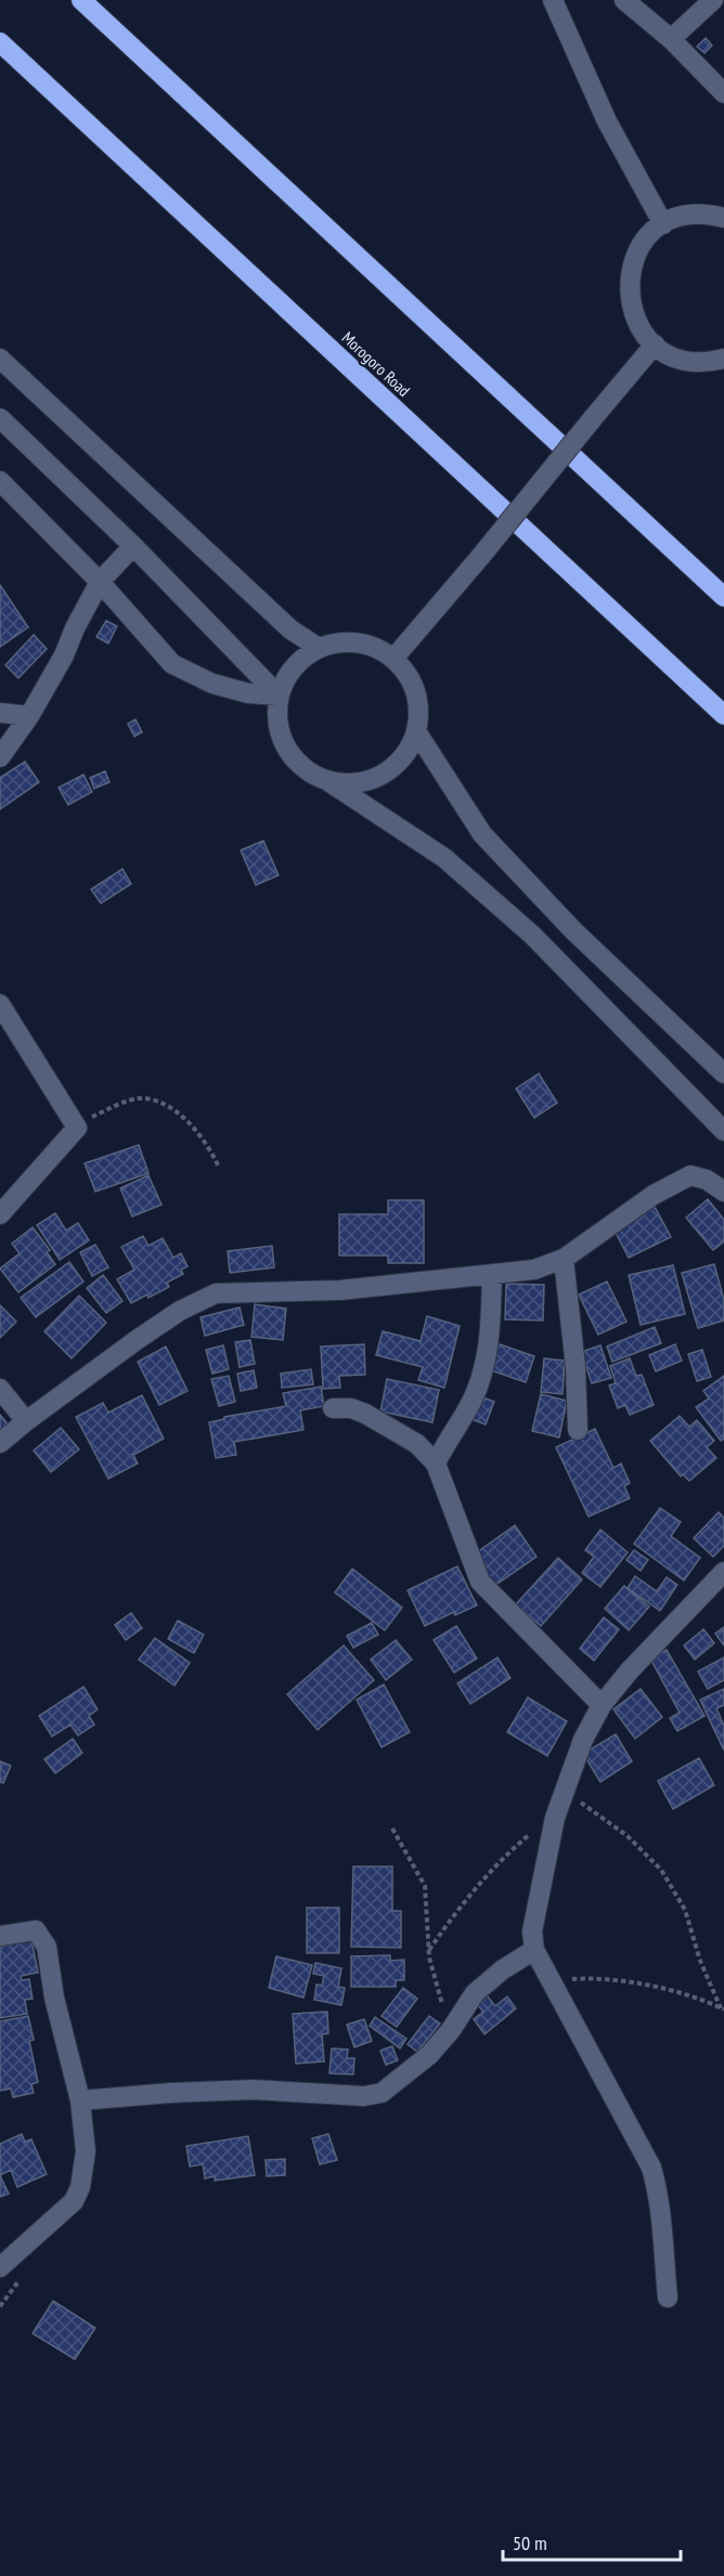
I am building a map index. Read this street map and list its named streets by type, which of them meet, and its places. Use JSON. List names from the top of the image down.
{
  "streets": {
    "highway": ["Morogoro Road"]
  },
  "scale_bar": "50 m"
}
